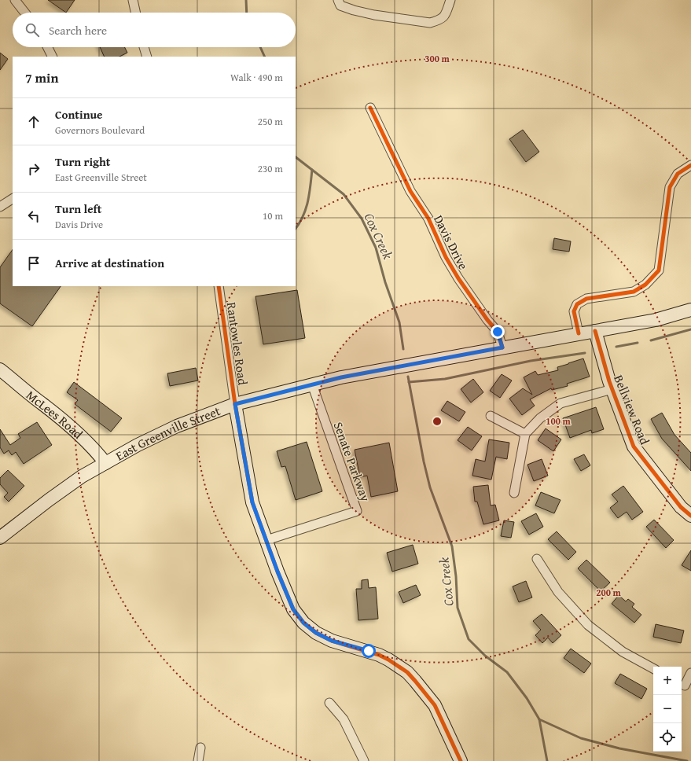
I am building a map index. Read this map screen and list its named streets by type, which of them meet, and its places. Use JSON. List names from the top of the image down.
{
  "streets": {
    "street": [
      "Davis Drive",
      "Rantowles Road",
      "Bellview Road",
      "McLees Road",
      "East Greenville Street",
      "Senate Parkway"
    ]
  },
  "crossings": [
    ["Davis Drive", "East Greenville Street"],
    ["Rantowles Road", "East Greenville Street"],
    ["Bellview Road", "East Greenville Street"],
    ["McLees Road", "East Greenville Street"],
    ["East Greenville Street", "Senate Parkway"]
  ],
  "water": ["Cox Creek"],
  "page": {
    "search": "Search here",
    "heading": ["7 min", "Walk · 490 m"],
    "list": [
      ["Continue", "Governors Boulevard", "250 m"],
      ["Turn right", "East Greenville Street", "230 m"],
      ["Turn left", "Davis Drive", "10 m"],
      "Arrive at destination"
    ],
    "map_buttons": ["+", "−"]
  },
  "rings": ["300 m", "100 m", "200 m"]
}
